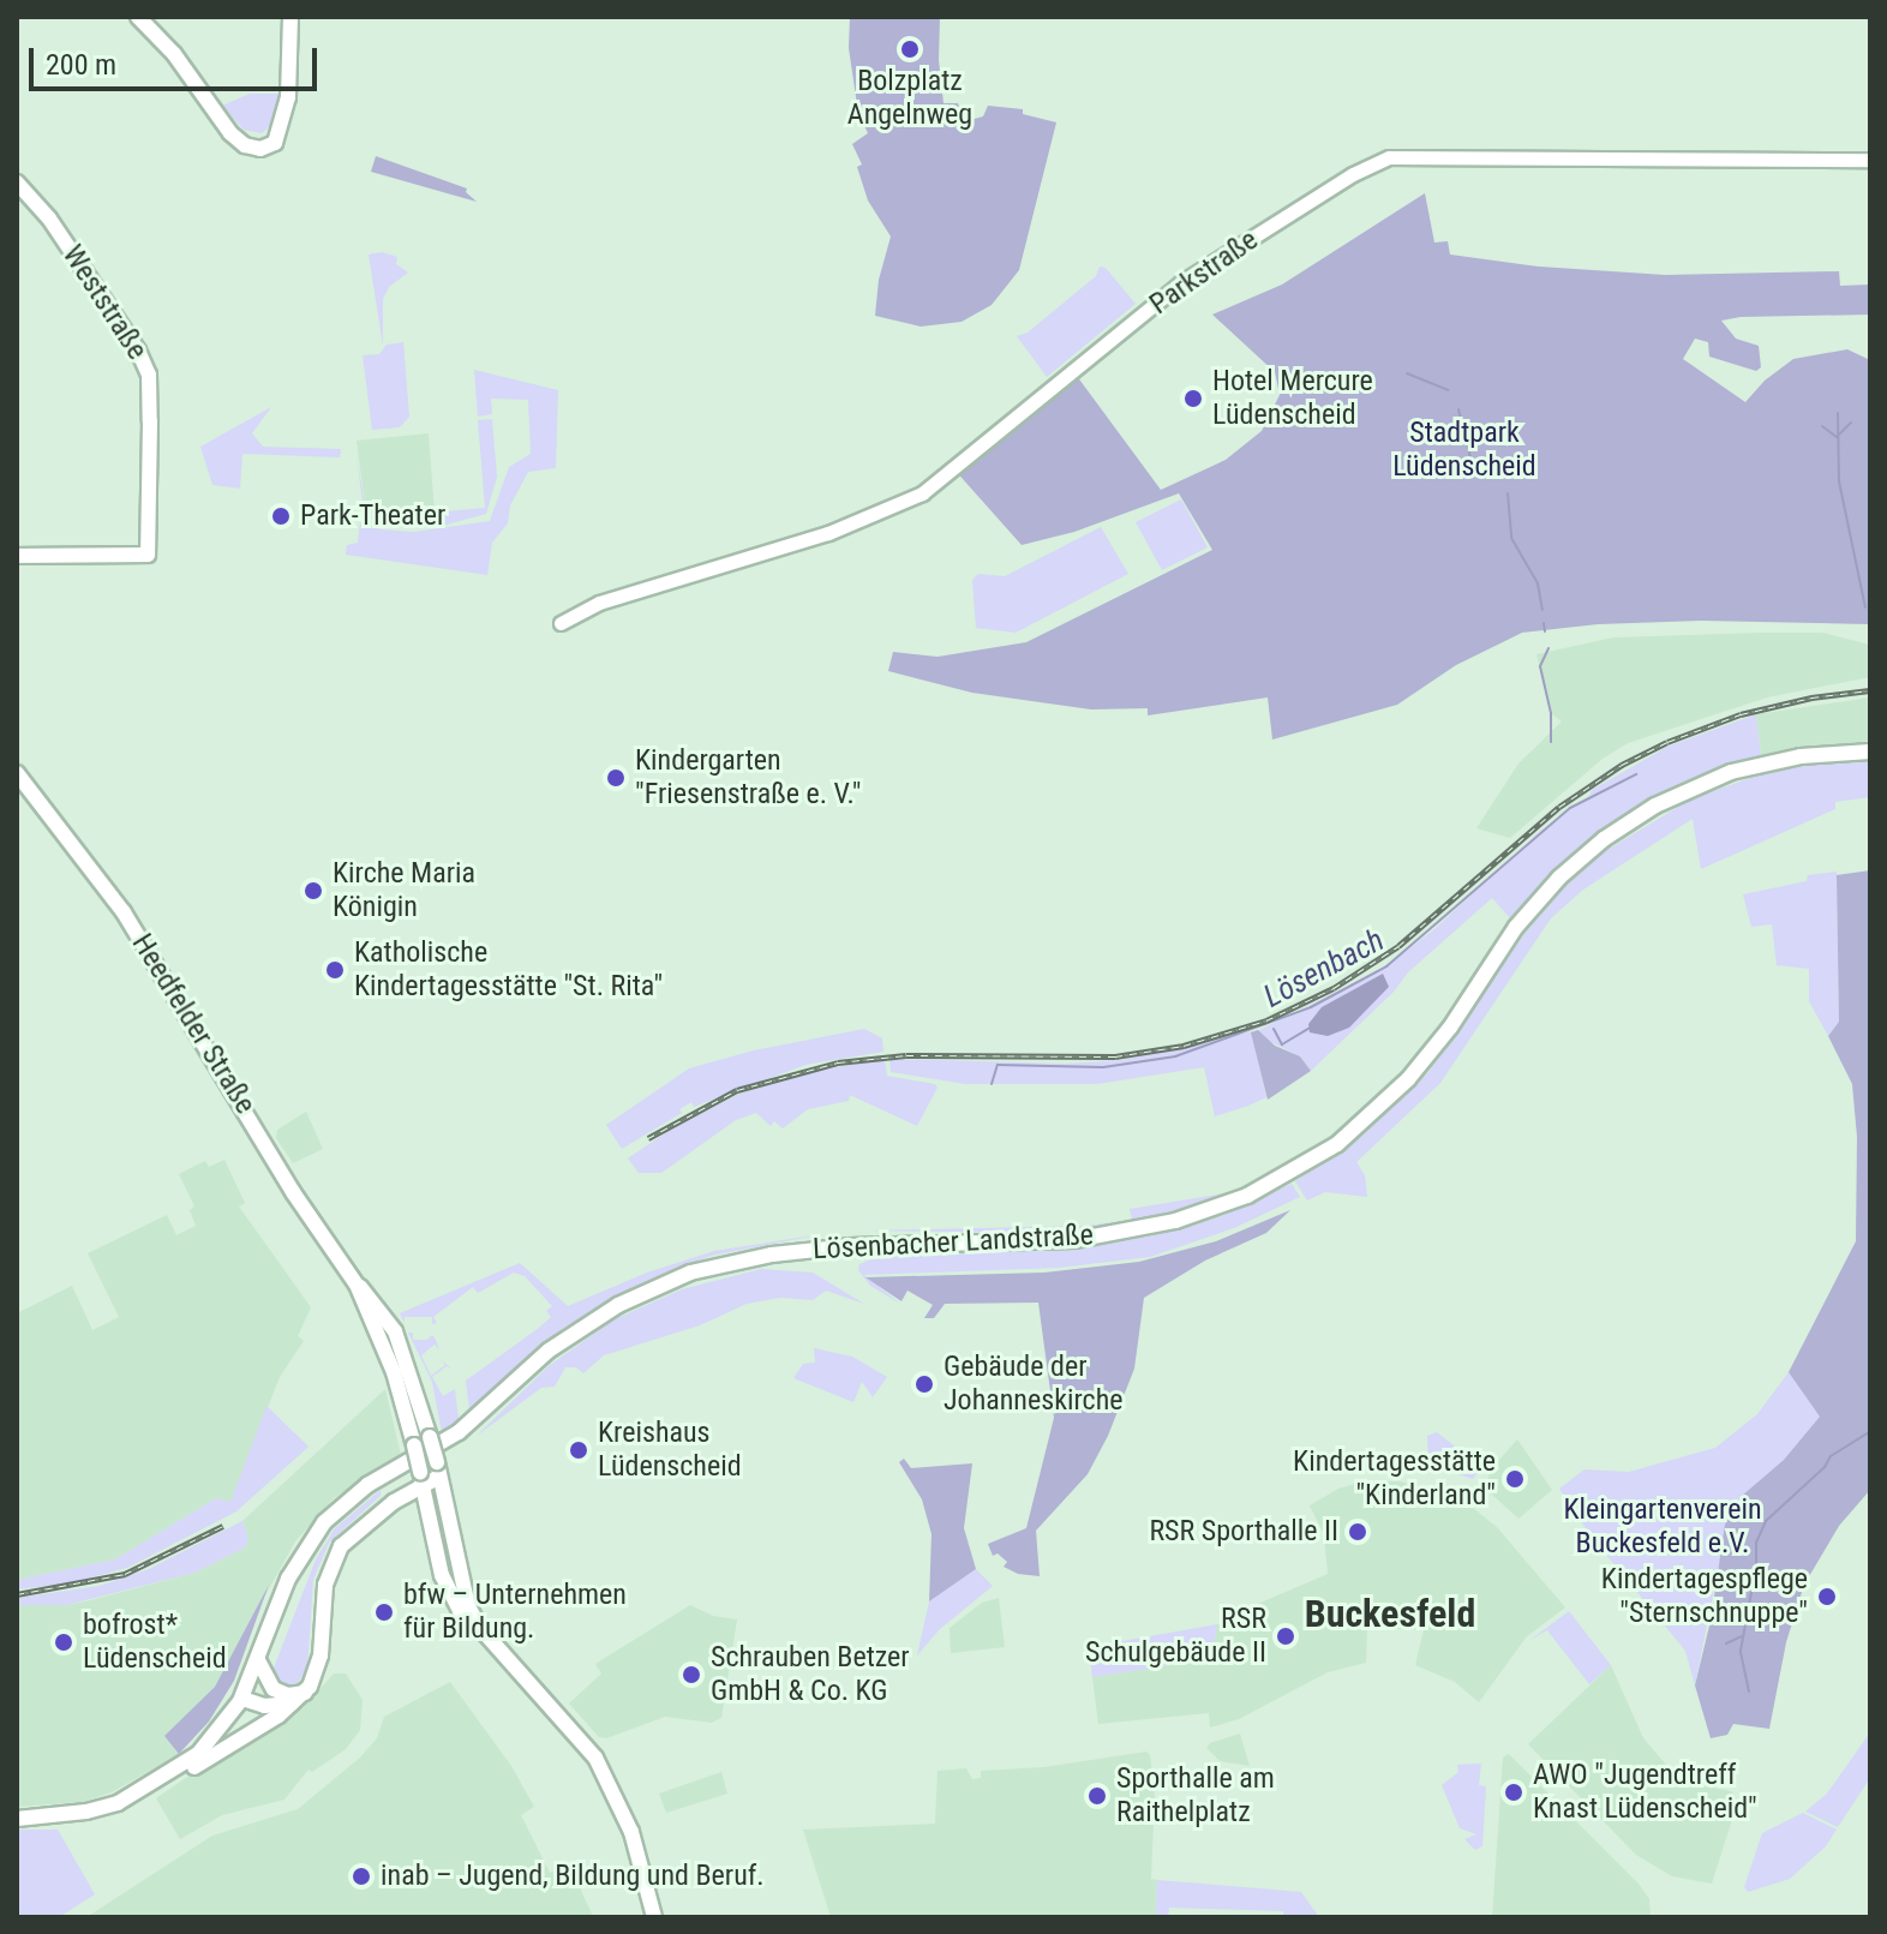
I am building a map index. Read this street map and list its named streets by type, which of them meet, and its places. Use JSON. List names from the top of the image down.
{
  "streets": {
    "main road": ["Weststraße", "Heedfelder Straße", "Lösenbacher Landstraße"],
    "street": ["Parkstraße"]
  },
  "districts": ["Buckesfeld"],
  "water": ["Lösenbach"],
  "parks": ["Stadtpark Lüdenscheid", "Kleingartenverein Buckesfeld e.V."],
  "places": [
    "Bolzplatz Angelnweg",
    "Hotel Mercure Lüdenscheid",
    "Park-Theater",
    "Kindergarten \"Friesenstraße e. V.\"",
    "Kirche Maria Königin",
    "Katholische Kindertagesstätte \"St. Rita\"",
    "Gebäude der Johanneskirche",
    "Kreishaus Lüdenscheid",
    "Kindertagesstätte \"Kinderland\"",
    "RSR Sporthalle II",
    "Kindertagespflege \"Sternschnuppe\"",
    "bfw – Unternehmen für Bildung.",
    "RSR Schulgebäude II",
    "bofrost* Lüdenscheid",
    "Schrauben Betzer GmbH & Co. KG",
    "AWO \"Jugendtreff Knast Lüdenscheid\"",
    "Sporthalle am Raithelplatz",
    "inab – Jugend, Bildung und Beruf."
  ],
  "scale_bar": "200 m"
}
